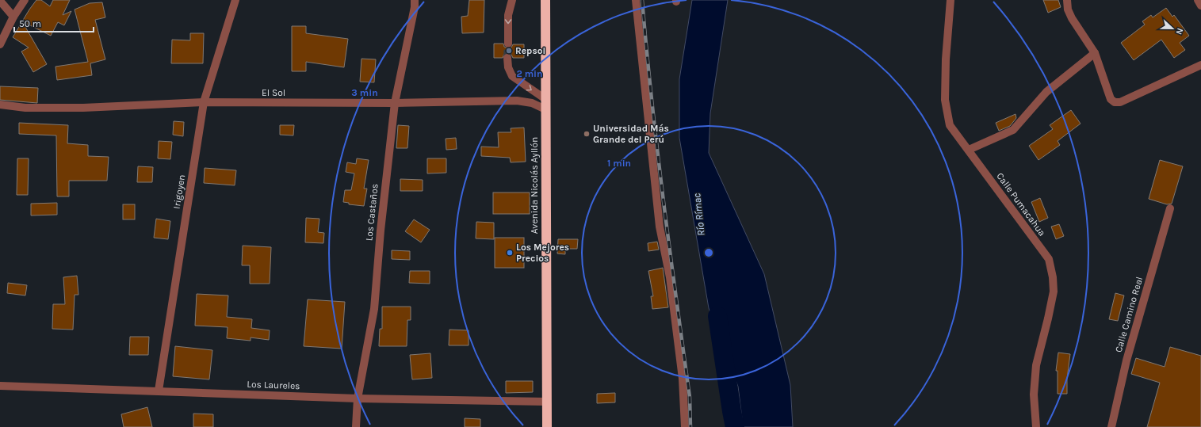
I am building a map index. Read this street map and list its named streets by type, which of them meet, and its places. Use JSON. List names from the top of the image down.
{
  "streets": {
    "highway": ["Avenida Nicolás Ayllón"],
    "street": [
      "El Sol",
      "Irigoyen",
      "Calle Pumacahua",
      "Los Castaños",
      "Calle Camino Real",
      "Los Laureles"
    ]
  },
  "crossings": [
    ["El Sol", "Avenida Nicolás Ayllón"],
    ["El Sol", "Irigoyen"],
    ["El Sol", "Los Castaños"],
    ["Avenida Nicolás Ayllón", "Los Laureles"],
    ["Irigoyen", "Los Laureles"],
    ["Los Castaños", "Los Laureles"]
  ],
  "water": ["Río Rímac"],
  "places": ["Repsol", "Universidad Más Grande del Perú", "Los Mejores Precios"],
  "scale_bar": "50 m",
  "north": "right",
  "rings": ["2 min", "3 min", "1 min"]
}
